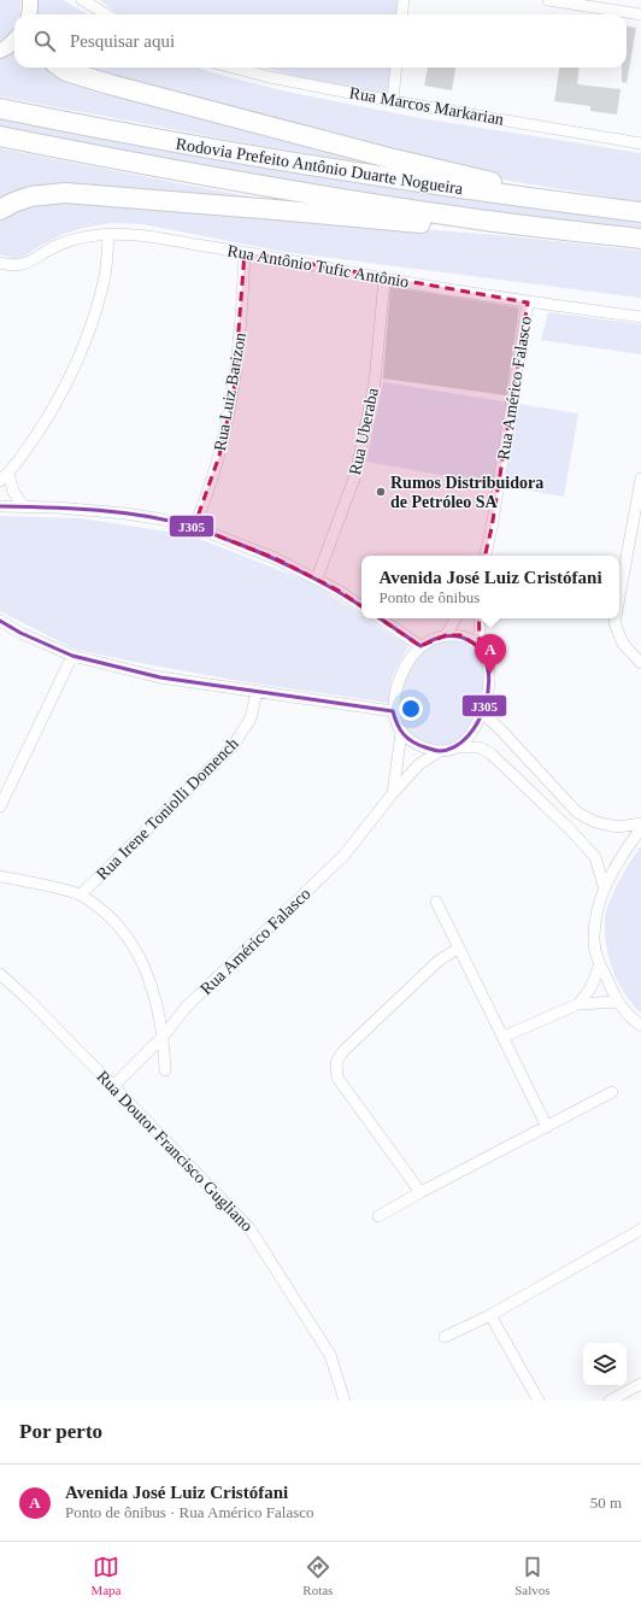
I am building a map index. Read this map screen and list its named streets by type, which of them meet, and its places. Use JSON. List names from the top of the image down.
{
  "streets": {
    "highway": ["Rodovia Prefeito Antônio Duarte Nogueira"],
    "street": [
      "Rua Marcos Markarian",
      "Rua Antônio Tufic Antônio",
      "Rua Américo Falasco",
      "Rua Luiz Barizon",
      "Rua Uberaba",
      "Rua Irene Toniolli Domench",
      "Rua Doutor Francisco Gugliano"
    ]
  },
  "crossings": [
    ["Rua Antônio Tufic Antônio", "Rua Américo Falasco"],
    ["Rua Antônio Tufic Antônio", "Rua Luiz Barizon"],
    ["Rua Antônio Tufic Antônio", "Rua Uberaba"],
    ["Rua Américo Falasco", "Rua Doutor Francisco Gugliano"]
  ],
  "places": ["Rumos Distribuidora de Petróleo SA"],
  "lines": ["transit line J305"],
  "page": {
    "search": "Pesquisar aqui",
    "popup": ["Avenida José Luiz Cristófani", "Ponto de ônibus"],
    "pins": "A",
    "heading": "Por perto",
    "list": [
      {
        "mark": "A",
        "name": "Avenida José Luiz Cristófani",
        "note": "Ponto de ônibus · Rua Américo Falasco",
        "value": "50 m"
      }
    ],
    "nav": ["Mapa", "Rotas", "Salvos"]
  }
}
